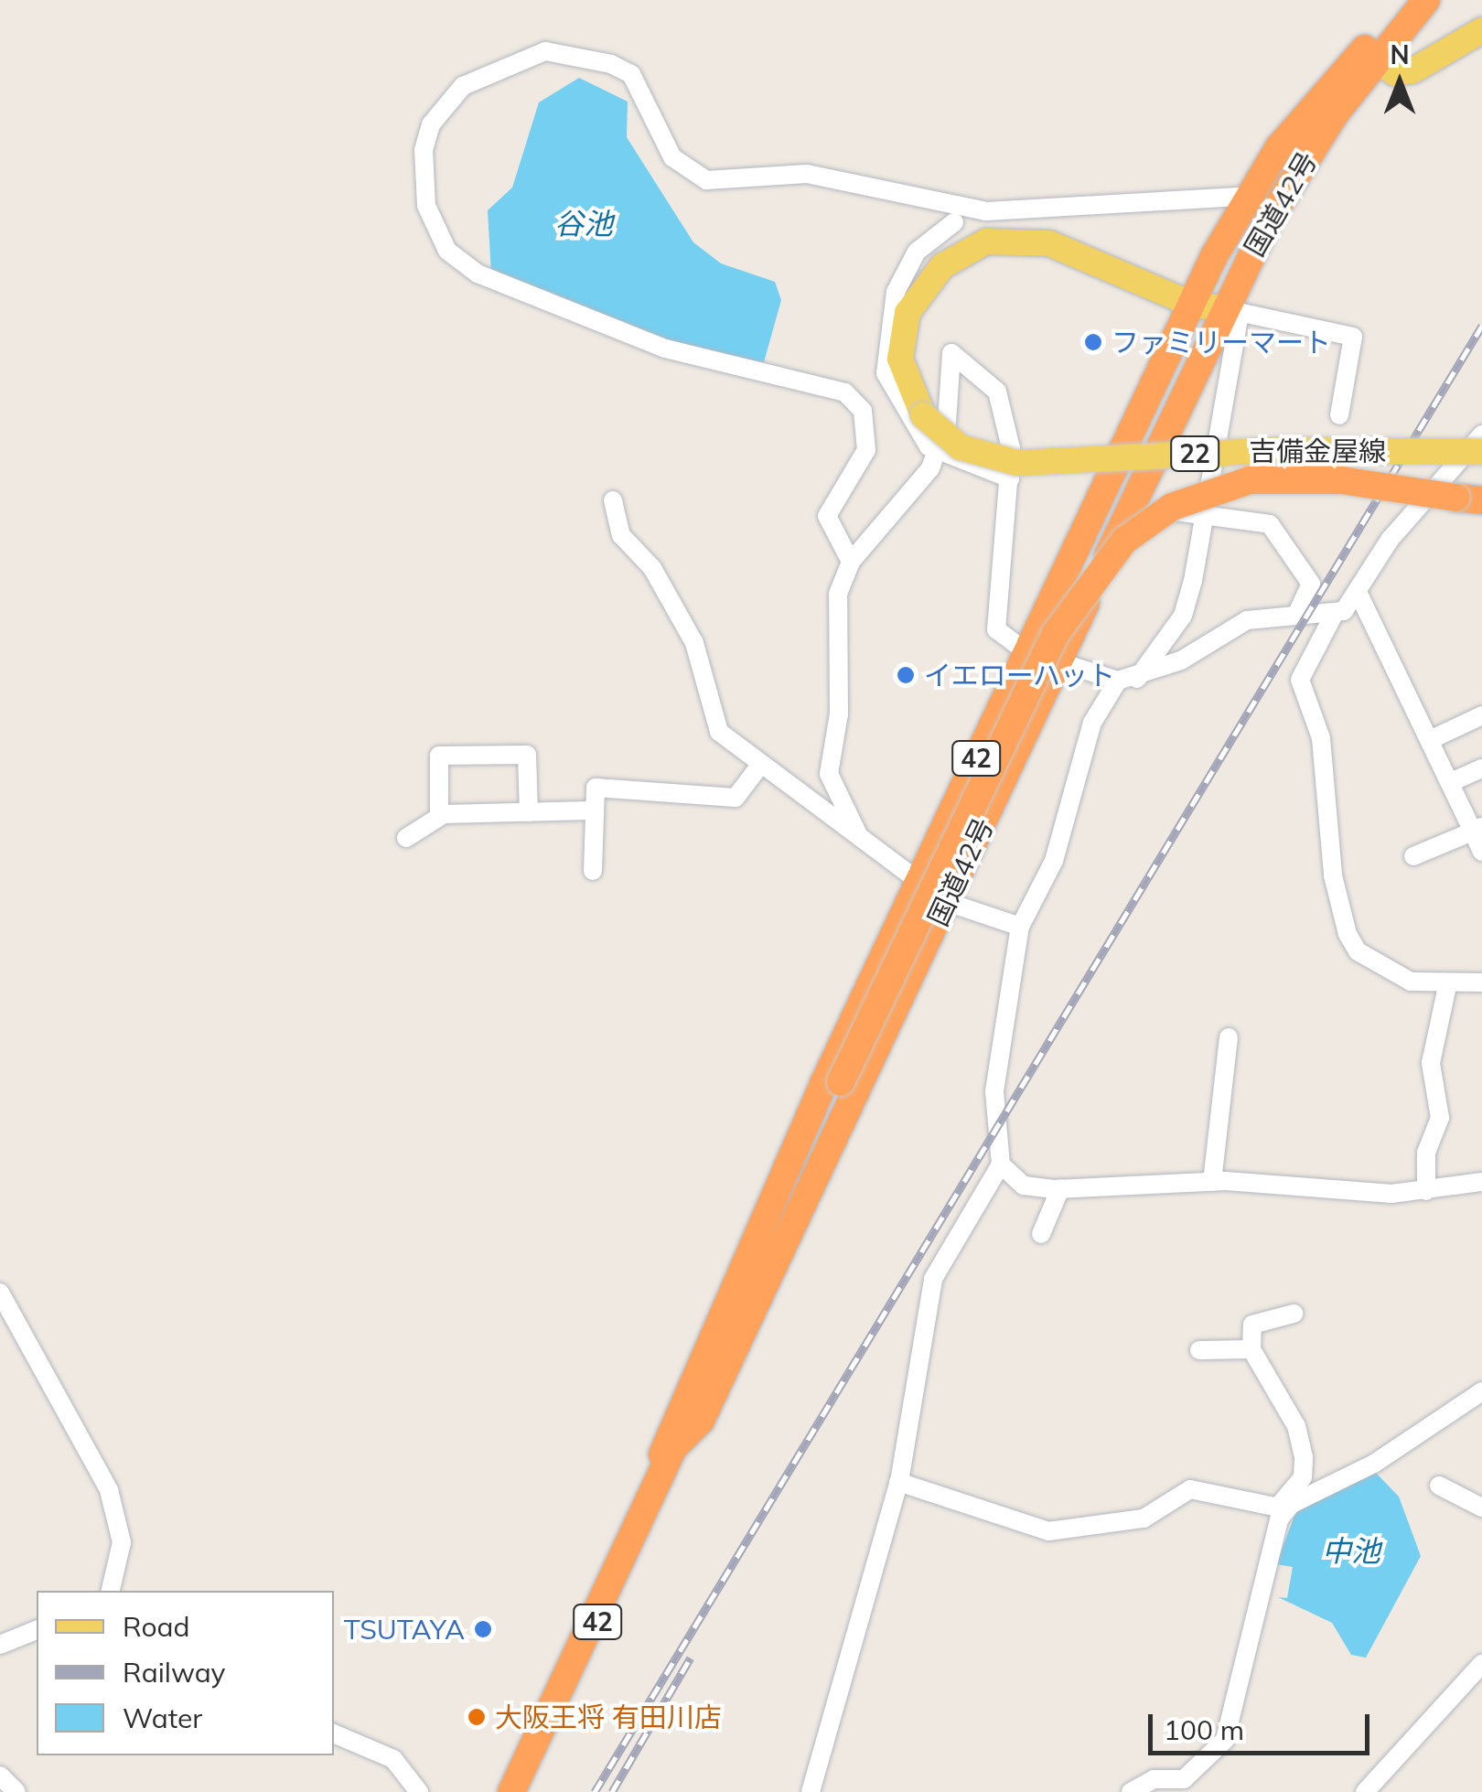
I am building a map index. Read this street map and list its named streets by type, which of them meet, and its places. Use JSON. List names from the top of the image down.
{
  "streets": {
    "highway": ["国道42号", "42"],
    "main road": ["吉備金屋線", "22"]
  },
  "crossings": [
    ["国道42号", "吉備金屋線"]
  ],
  "water": ["谷池", "中池"],
  "places": [
    "ファミリーマート",
    "イエローハット",
    "TSUTAYA",
    "大阪王将 有田川店"
  ],
  "legend": ["Road", "Railway", "Water"],
  "scale_bar": "100 m",
  "north": "top"
}
